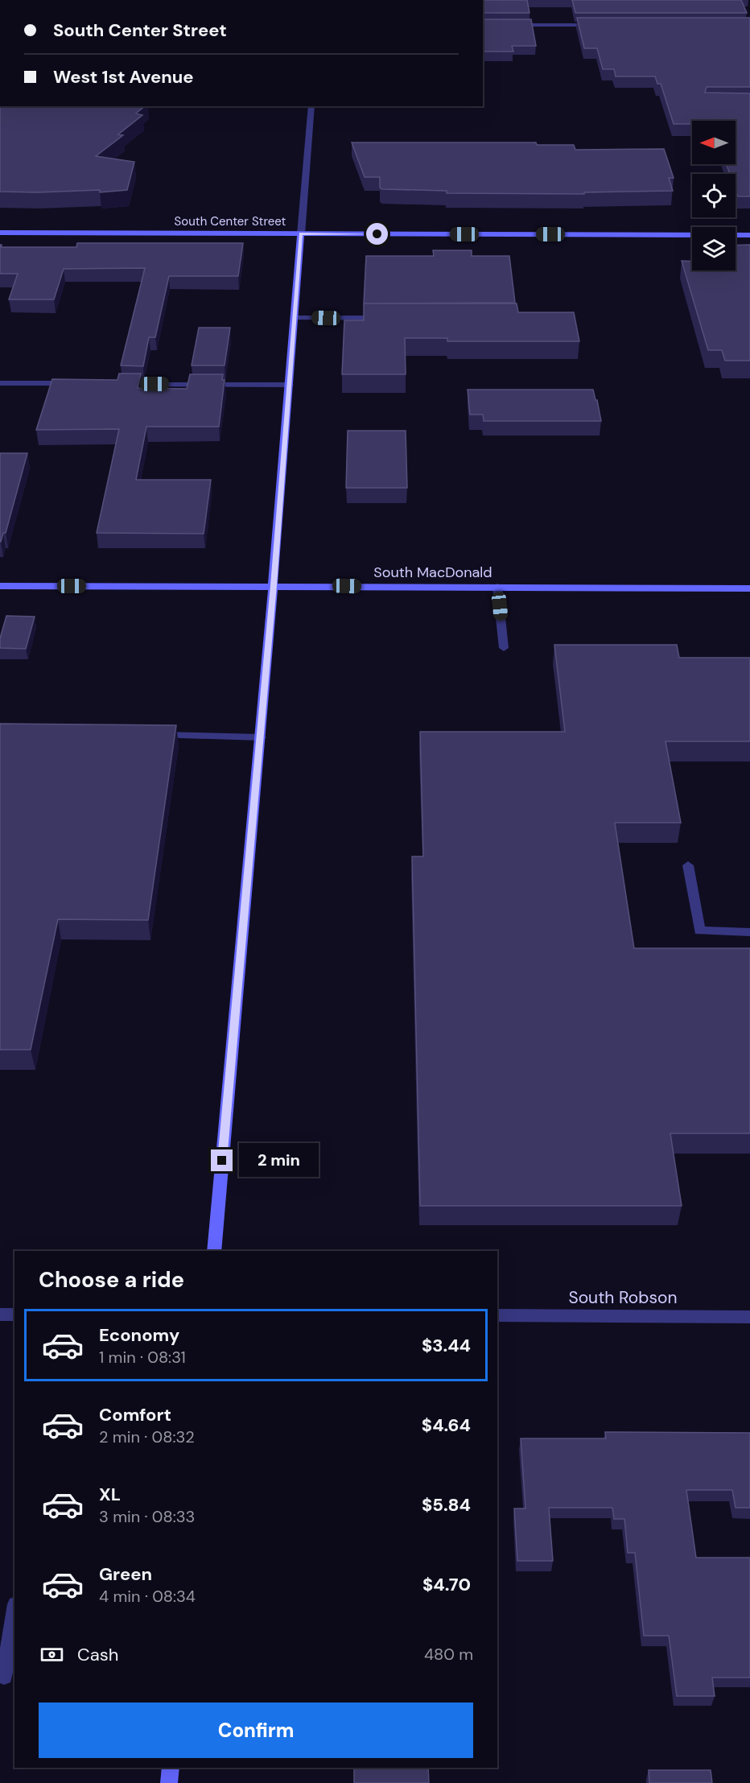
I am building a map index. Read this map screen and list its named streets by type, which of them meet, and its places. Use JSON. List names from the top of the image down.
{
  "streets": {
    "street": ["South Center Street", "South MacDonald", "South Robson"]
  },
  "north": "left",
  "page": {
    "banner": ["South Center Street", "West 1st Avenue"],
    "bubble": "2 min",
    "heading": "Choose a ride",
    "list": [
      {
        "name": "Economy",
        "note": "1 min · 08:31",
        "value": "$3.44"
      },
      {
        "name": "Comfort",
        "note": "2 min · 08:32",
        "value": "$4.64"
      },
      {
        "name": "XL",
        "note": "3 min · 08:33",
        "value": "$5.84"
      },
      {
        "name": "Green",
        "note": "4 min · 08:34",
        "value": "$4.70"
      }
    ],
    "pay": ["Cash", "480 m"],
    "buttons": "Confirm"
  }
}
